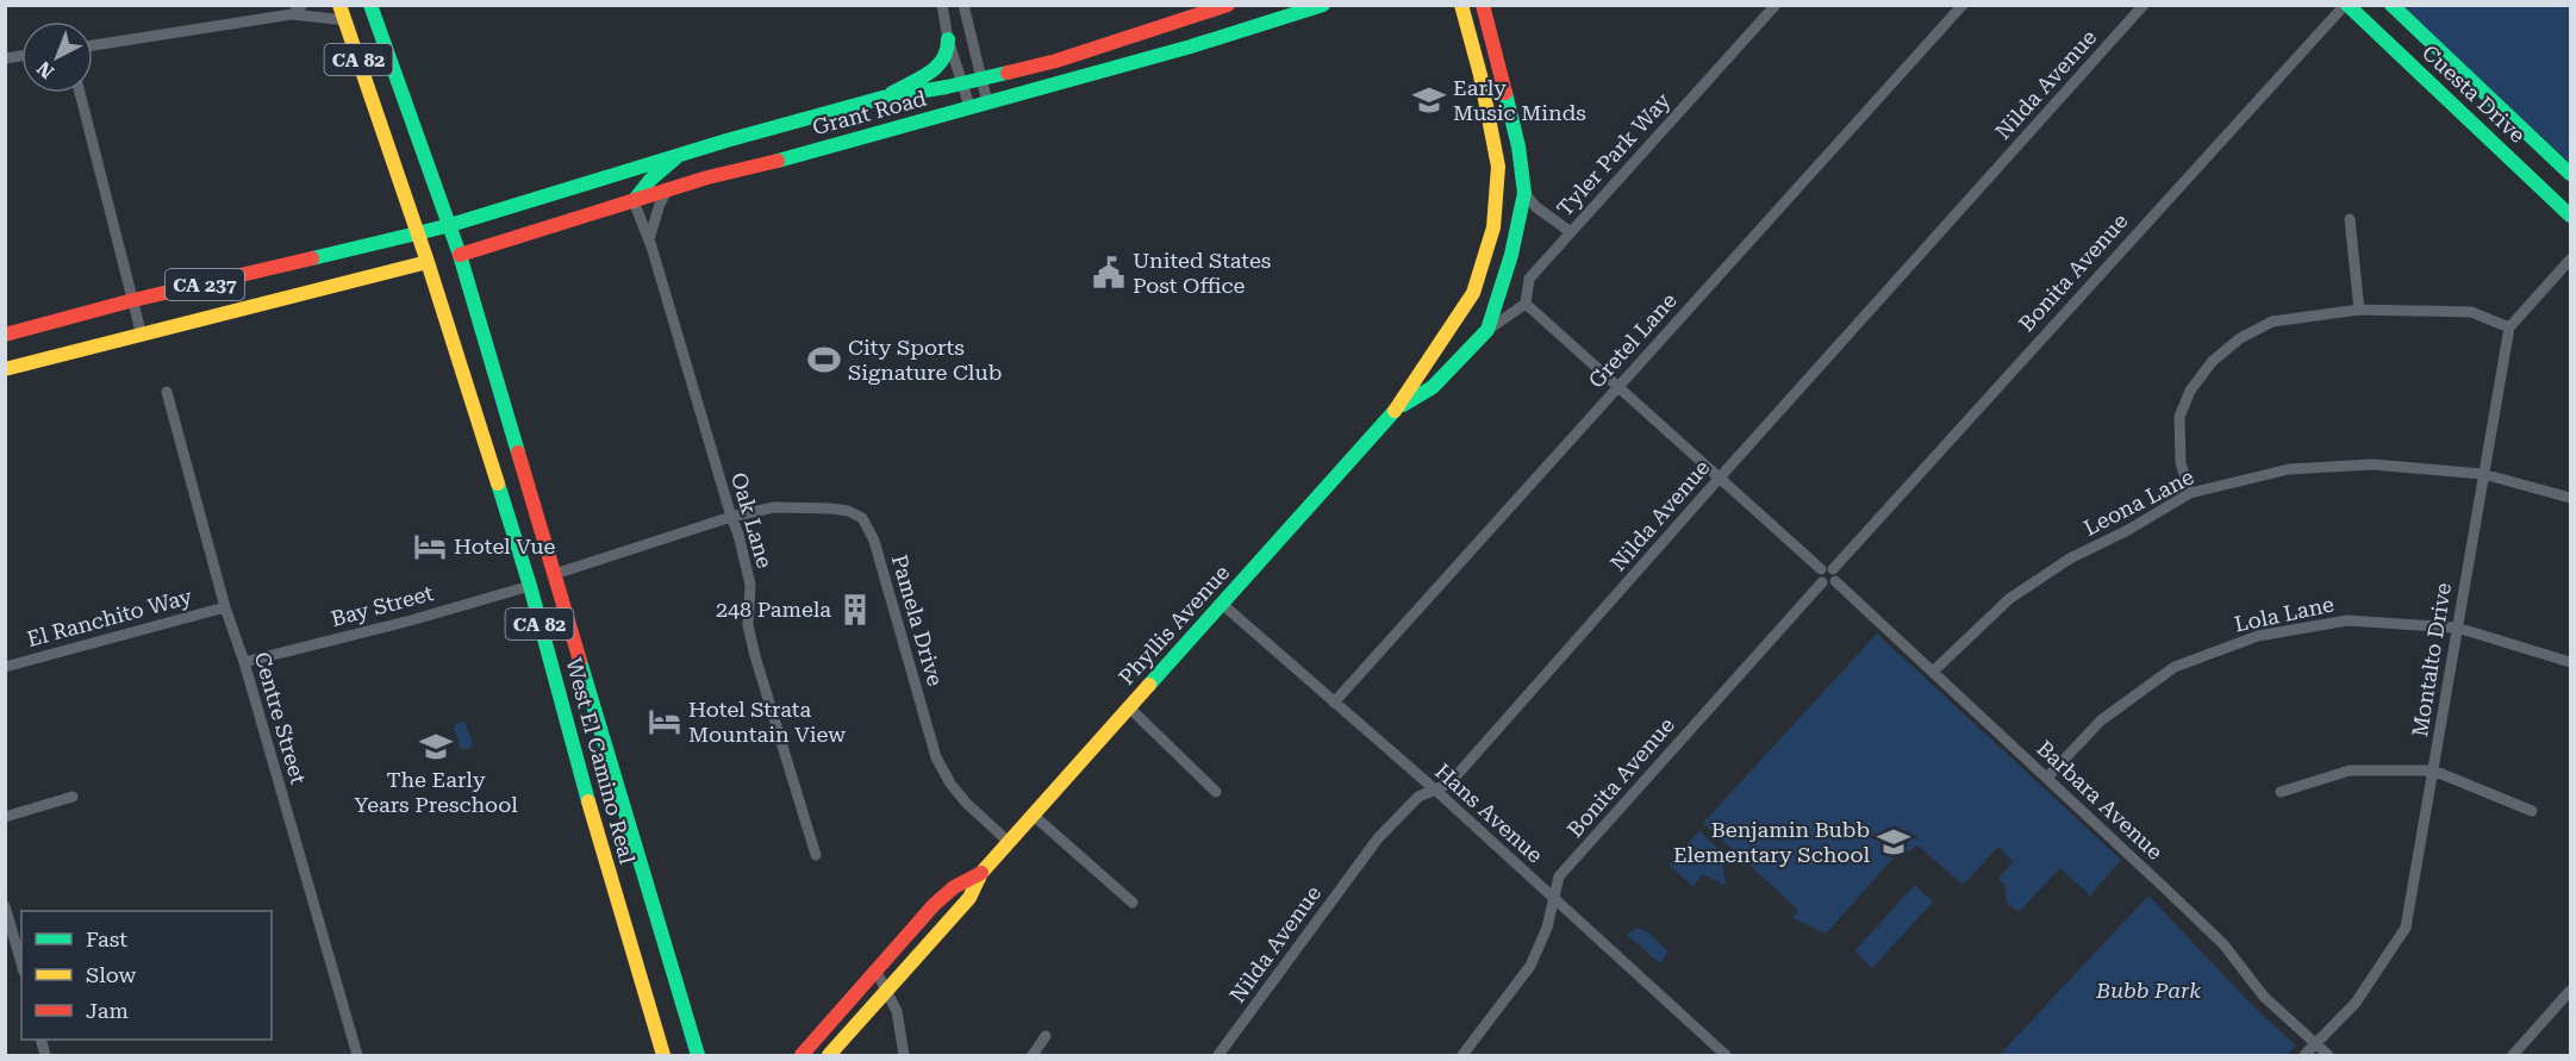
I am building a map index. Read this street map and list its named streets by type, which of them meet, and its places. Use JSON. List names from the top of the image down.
{
  "streets": {
    "main road": [
      "CA 82",
      "Cuesta Drive",
      "Grant Road",
      "CA 237",
      "Phyllis Avenue",
      "West El Camino Real"
    ],
    "street": [
      "Nilda Avenue",
      "Tyler Park Way",
      "Bonita Avenue",
      "Gretel Lane",
      "Leona Lane",
      "Oak Lane",
      "Bay Street",
      "Lola Lane",
      "El Ranchito Way",
      "Pamela Drive",
      "Montalto Drive",
      "Centre Street",
      "Barbara Avenue",
      "Hans Avenue"
    ]
  },
  "crossings": [
    ["CA 82", "Grant Road"],
    ["CA 82", "CA 237"],
    ["CA 82", "West El Camino Real"],
    ["Nilda Avenue", "Barbara Avenue"],
    ["Nilda Avenue", "Hans Avenue"],
    ["Cuesta Drive", "Bonita Avenue"],
    ["Grant Road", "CA 237"],
    ["Grant Road", "Oak Lane"],
    ["Grant Road", "West El Camino Real"],
    ["Tyler Park Way", "Barbara Avenue"],
    ["Bonita Avenue", "Barbara Avenue"],
    ["Bonita Avenue", "Hans Avenue"],
    ["CA 237", "West El Camino Real"],
    ["Gretel Lane", "Barbara Avenue"],
    ["Gretel Lane", "Hans Avenue"],
    ["Leona Lane", "Montalto Drive"],
    ["Leona Lane", "Barbara Avenue"],
    ["Oak Lane", "Pamela Drive"],
    ["Bay Street", "Centre Street"],
    ["Bay Street", "West El Camino Real"],
    ["Lola Lane", "Montalto Drive"],
    ["Lola Lane", "Barbara Avenue"],
    ["El Ranchito Way", "Centre Street"],
    ["Pamela Drive", "Phyllis Avenue"],
    ["Phyllis Avenue", "Hans Avenue"],
    ["Montalto Drive", "Barbara Avenue"]
  ],
  "parks": ["Bubb Park"],
  "places": {
    "school or university": ["Early Music Minds", "The Early Years Preschool", "Benjamin Bubb Elementary School"],
    "public building": ["United States Post Office"],
    "sports": ["City Sports Signature Club"],
    "hotel": ["Hotel Vue", "Hotel Strata Mountain View"],
    "building": ["248 Pamela"]
  },
  "legend": ["Fast", "Slow", "Jam"],
  "north": "bottom left"
}
